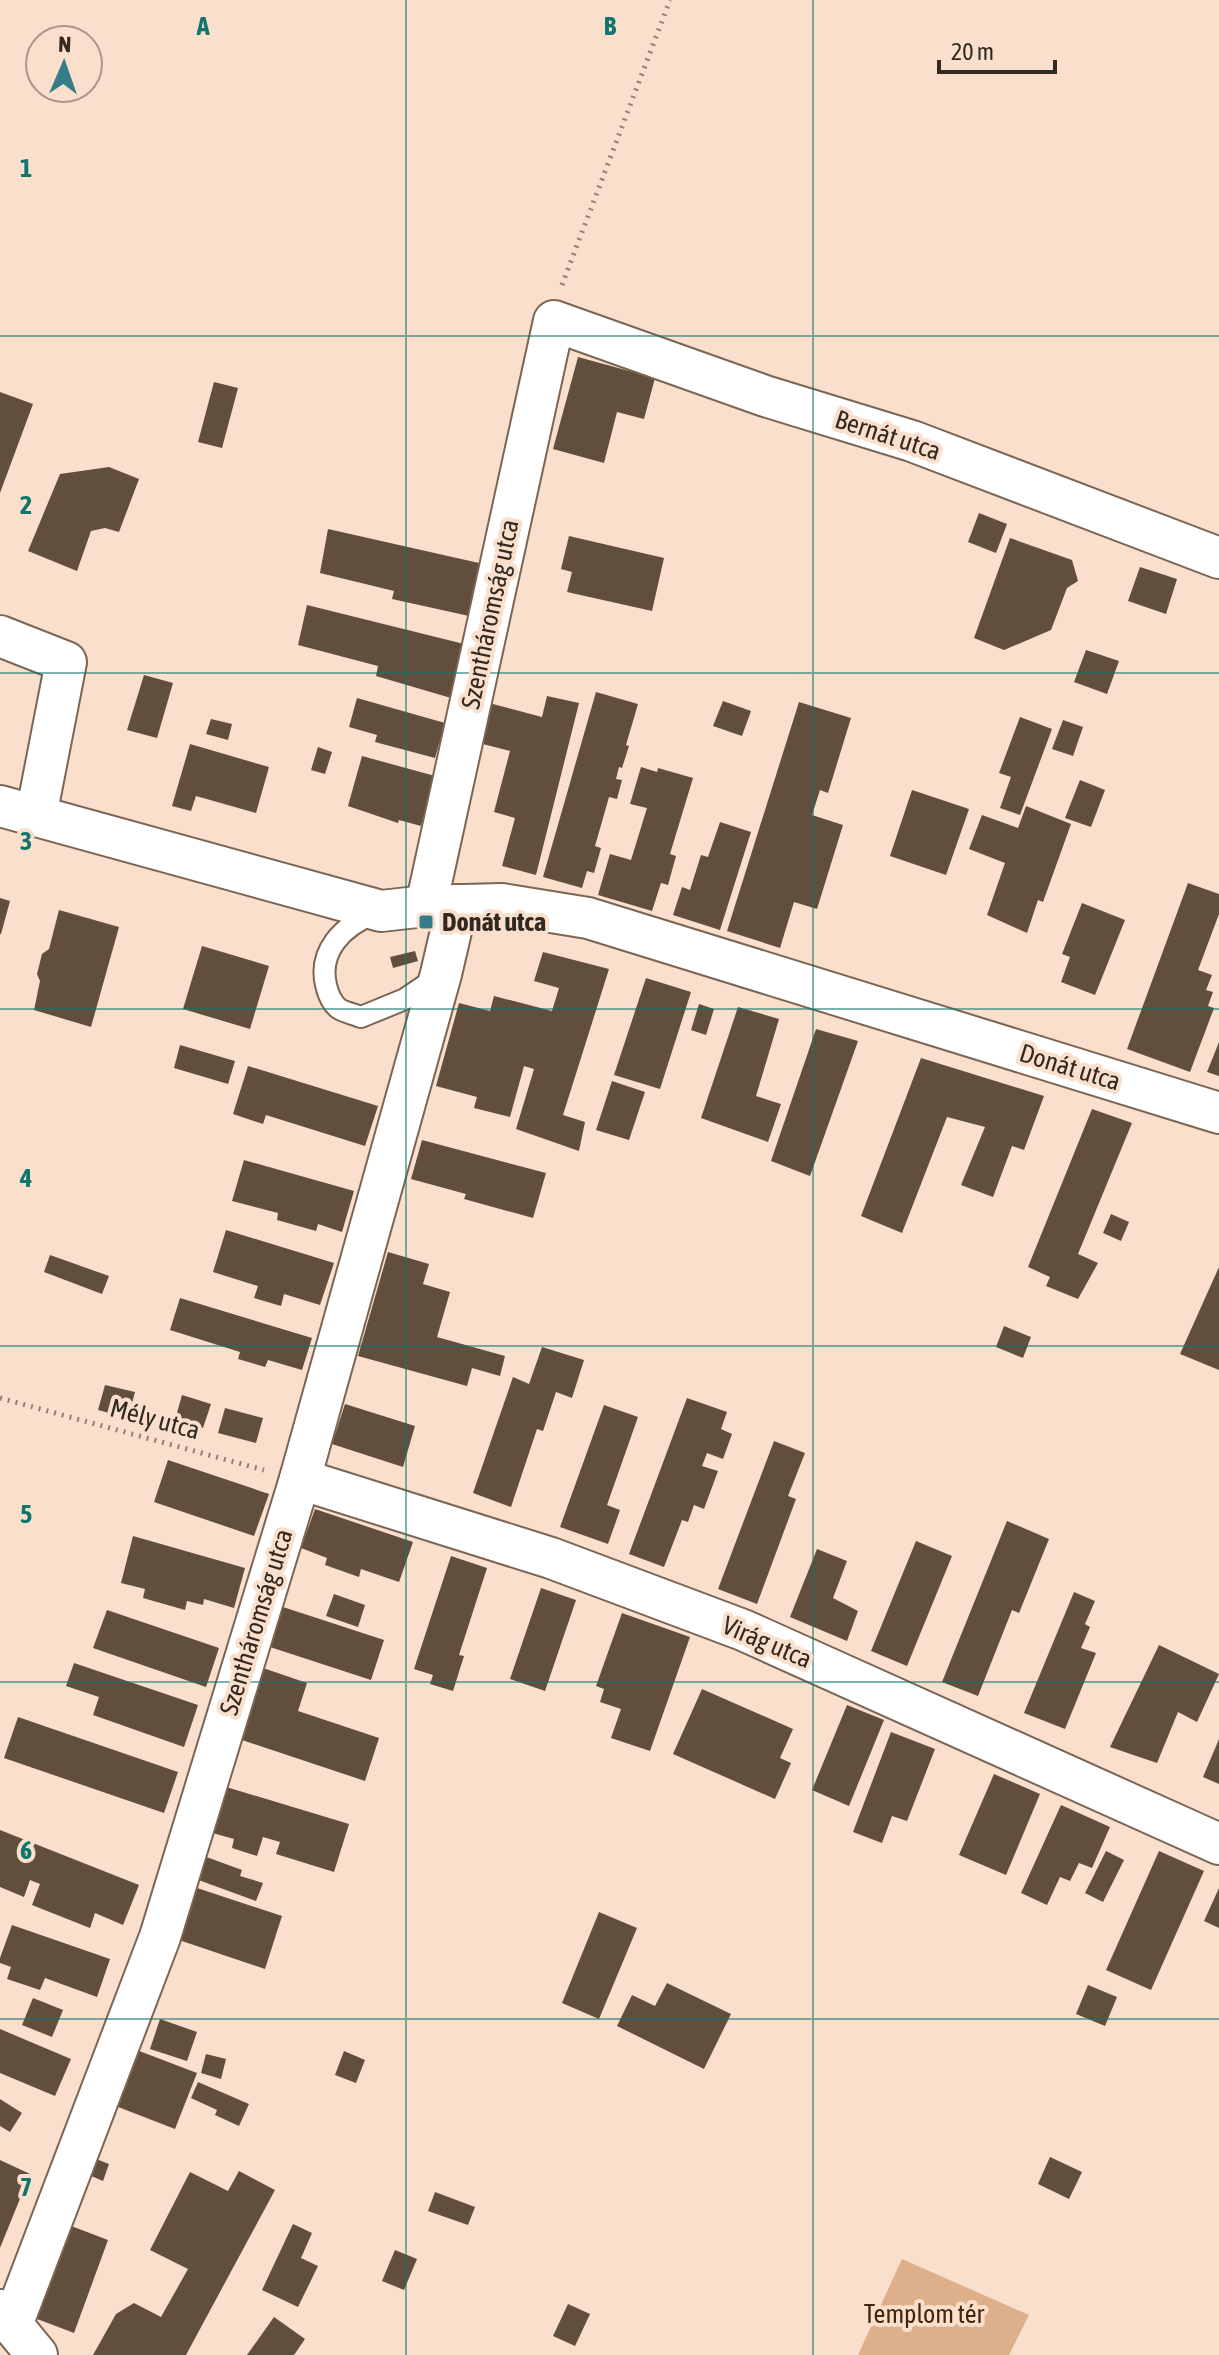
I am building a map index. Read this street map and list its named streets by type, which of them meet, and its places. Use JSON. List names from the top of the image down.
{
  "streets": {
    "street": [
      "Bernát utca",
      "Szentháromság utca",
      "Donát utca",
      "Virág utca"
    ],
    "path": ["Mély utca"]
  },
  "crossings": [
    ["Bernát utca", "Szentháromság utca"],
    ["Szentháromság utca", "Donát utca"],
    ["Szentháromság utca", "Mély utca"],
    ["Szentháromság utca", "Virág utca"],
    ["Mély utca", "Virág utca"]
  ],
  "parks": ["Templom tér"],
  "places": {
    "transit": ["Donát utca"]
  },
  "scale_bar": "20 m",
  "north": "top",
  "grid": {
    "columns": ["A", "B"],
    "rows": [
      "1",
      "2",
      "3",
      "4",
      "5",
      "6",
      "7"
    ]
  }
}
